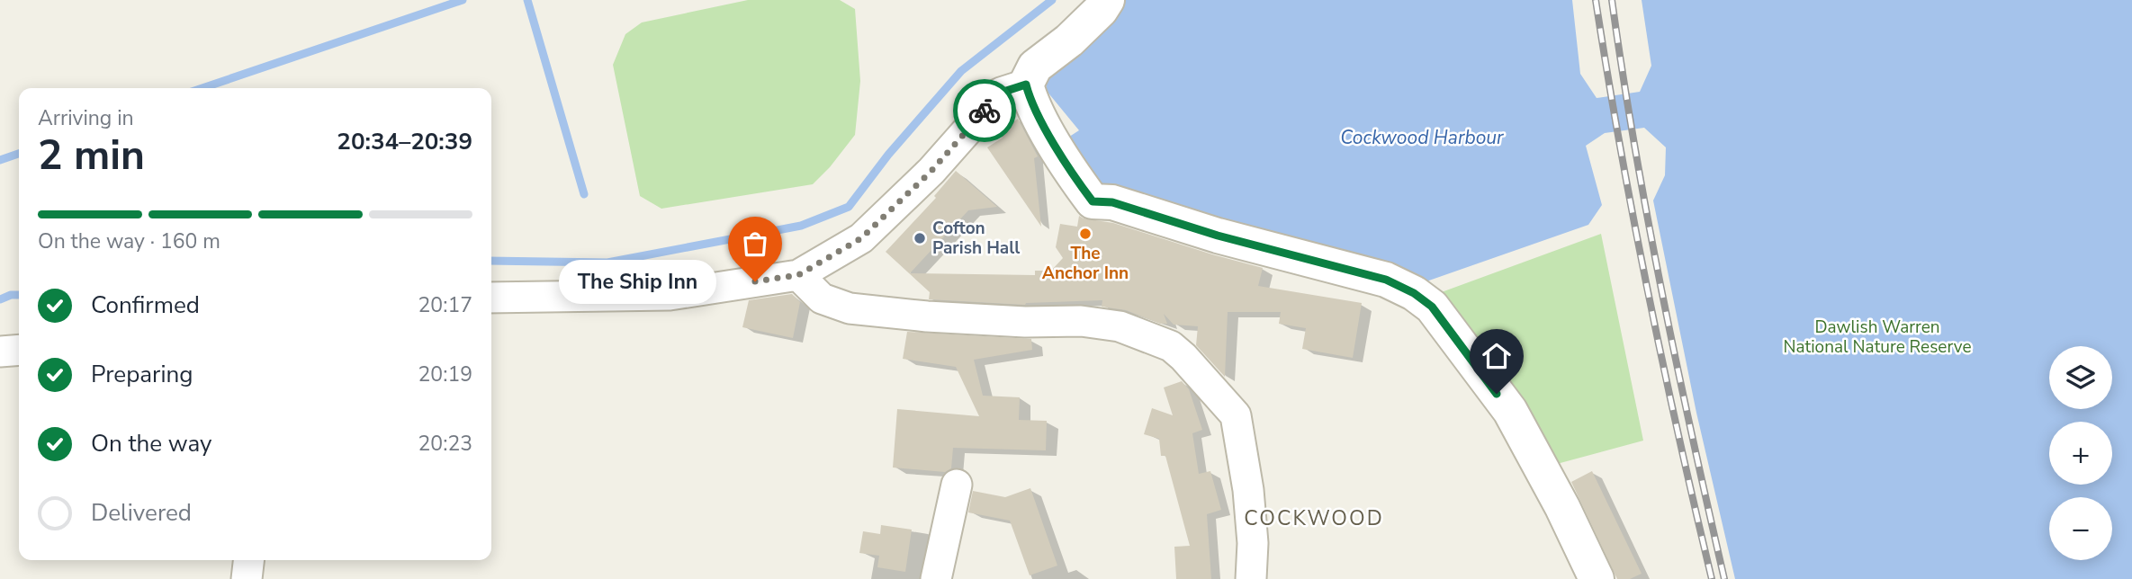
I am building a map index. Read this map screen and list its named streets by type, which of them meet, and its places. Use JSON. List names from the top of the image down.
{
  "districts": ["COCKWOOD"],
  "water": ["Cockwood Harbour"],
  "parks": ["Dawlish Warren National Nature Reserve"],
  "places": ["The Anchor Inn", "Cofton Parish Hall", "The Ship Inn"],
  "page": {
    "heading": ["2 min", "Arriving in", "20:34–20:39"],
    "bar": "On the way · 160 m",
    "bubble": "The Ship Inn",
    "list": [
      ["Confirmed", "20:17"],
      ["Preparing", "20:19"],
      ["On the way", "20:23"],
      "Delivered"
    ],
    "map_buttons": ["+", "−"]
  }
}
